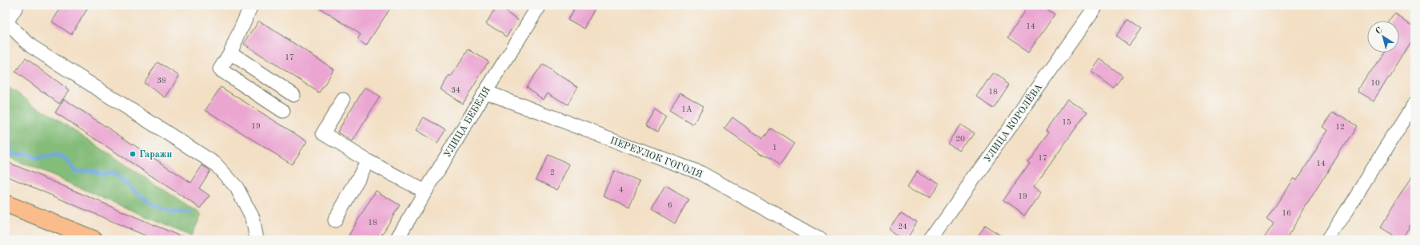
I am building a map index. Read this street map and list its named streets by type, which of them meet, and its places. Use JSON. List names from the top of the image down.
{
  "streets": {
    "street": ["УЛИЦА БЕБЕЛЯ", "УЛИЦА КОРОЛЁВА", "ПЕРЕУЛОК ГОГОЛЯ"]
  },
  "crossings": [
    ["УЛИЦА БЕБЕЛЯ", "ПЕРЕУЛОК ГОГОЛЯ"]
  ],
  "places": ["Гаражи"],
  "house_numbers": [
    "14",
    "17",
    "38",
    "10",
    "34",
    "18",
    "1А",
    "15",
    "19",
    "12",
    "20",
    "1",
    "17",
    "14",
    "2",
    "4",
    "19",
    "6",
    "16",
    "18",
    "24"
  ],
  "north": "top left"
}
